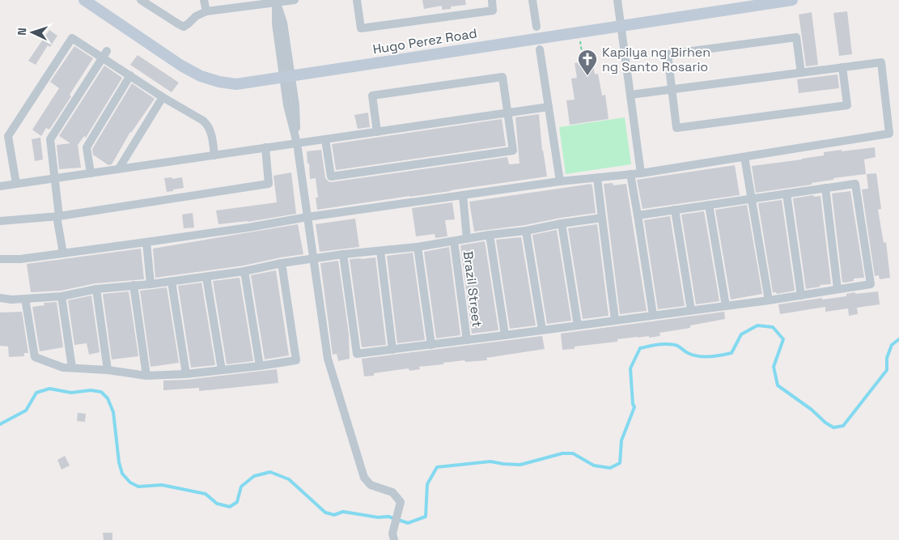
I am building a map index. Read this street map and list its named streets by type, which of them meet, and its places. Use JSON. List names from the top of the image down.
{
  "streets": {
    "street": ["Hugo Perez Road", "Brazil Street"]
  },
  "places": {
    "church": ["Kapilya ng Birhen ng Santo Rosario"]
  },
  "north": "left"
}
